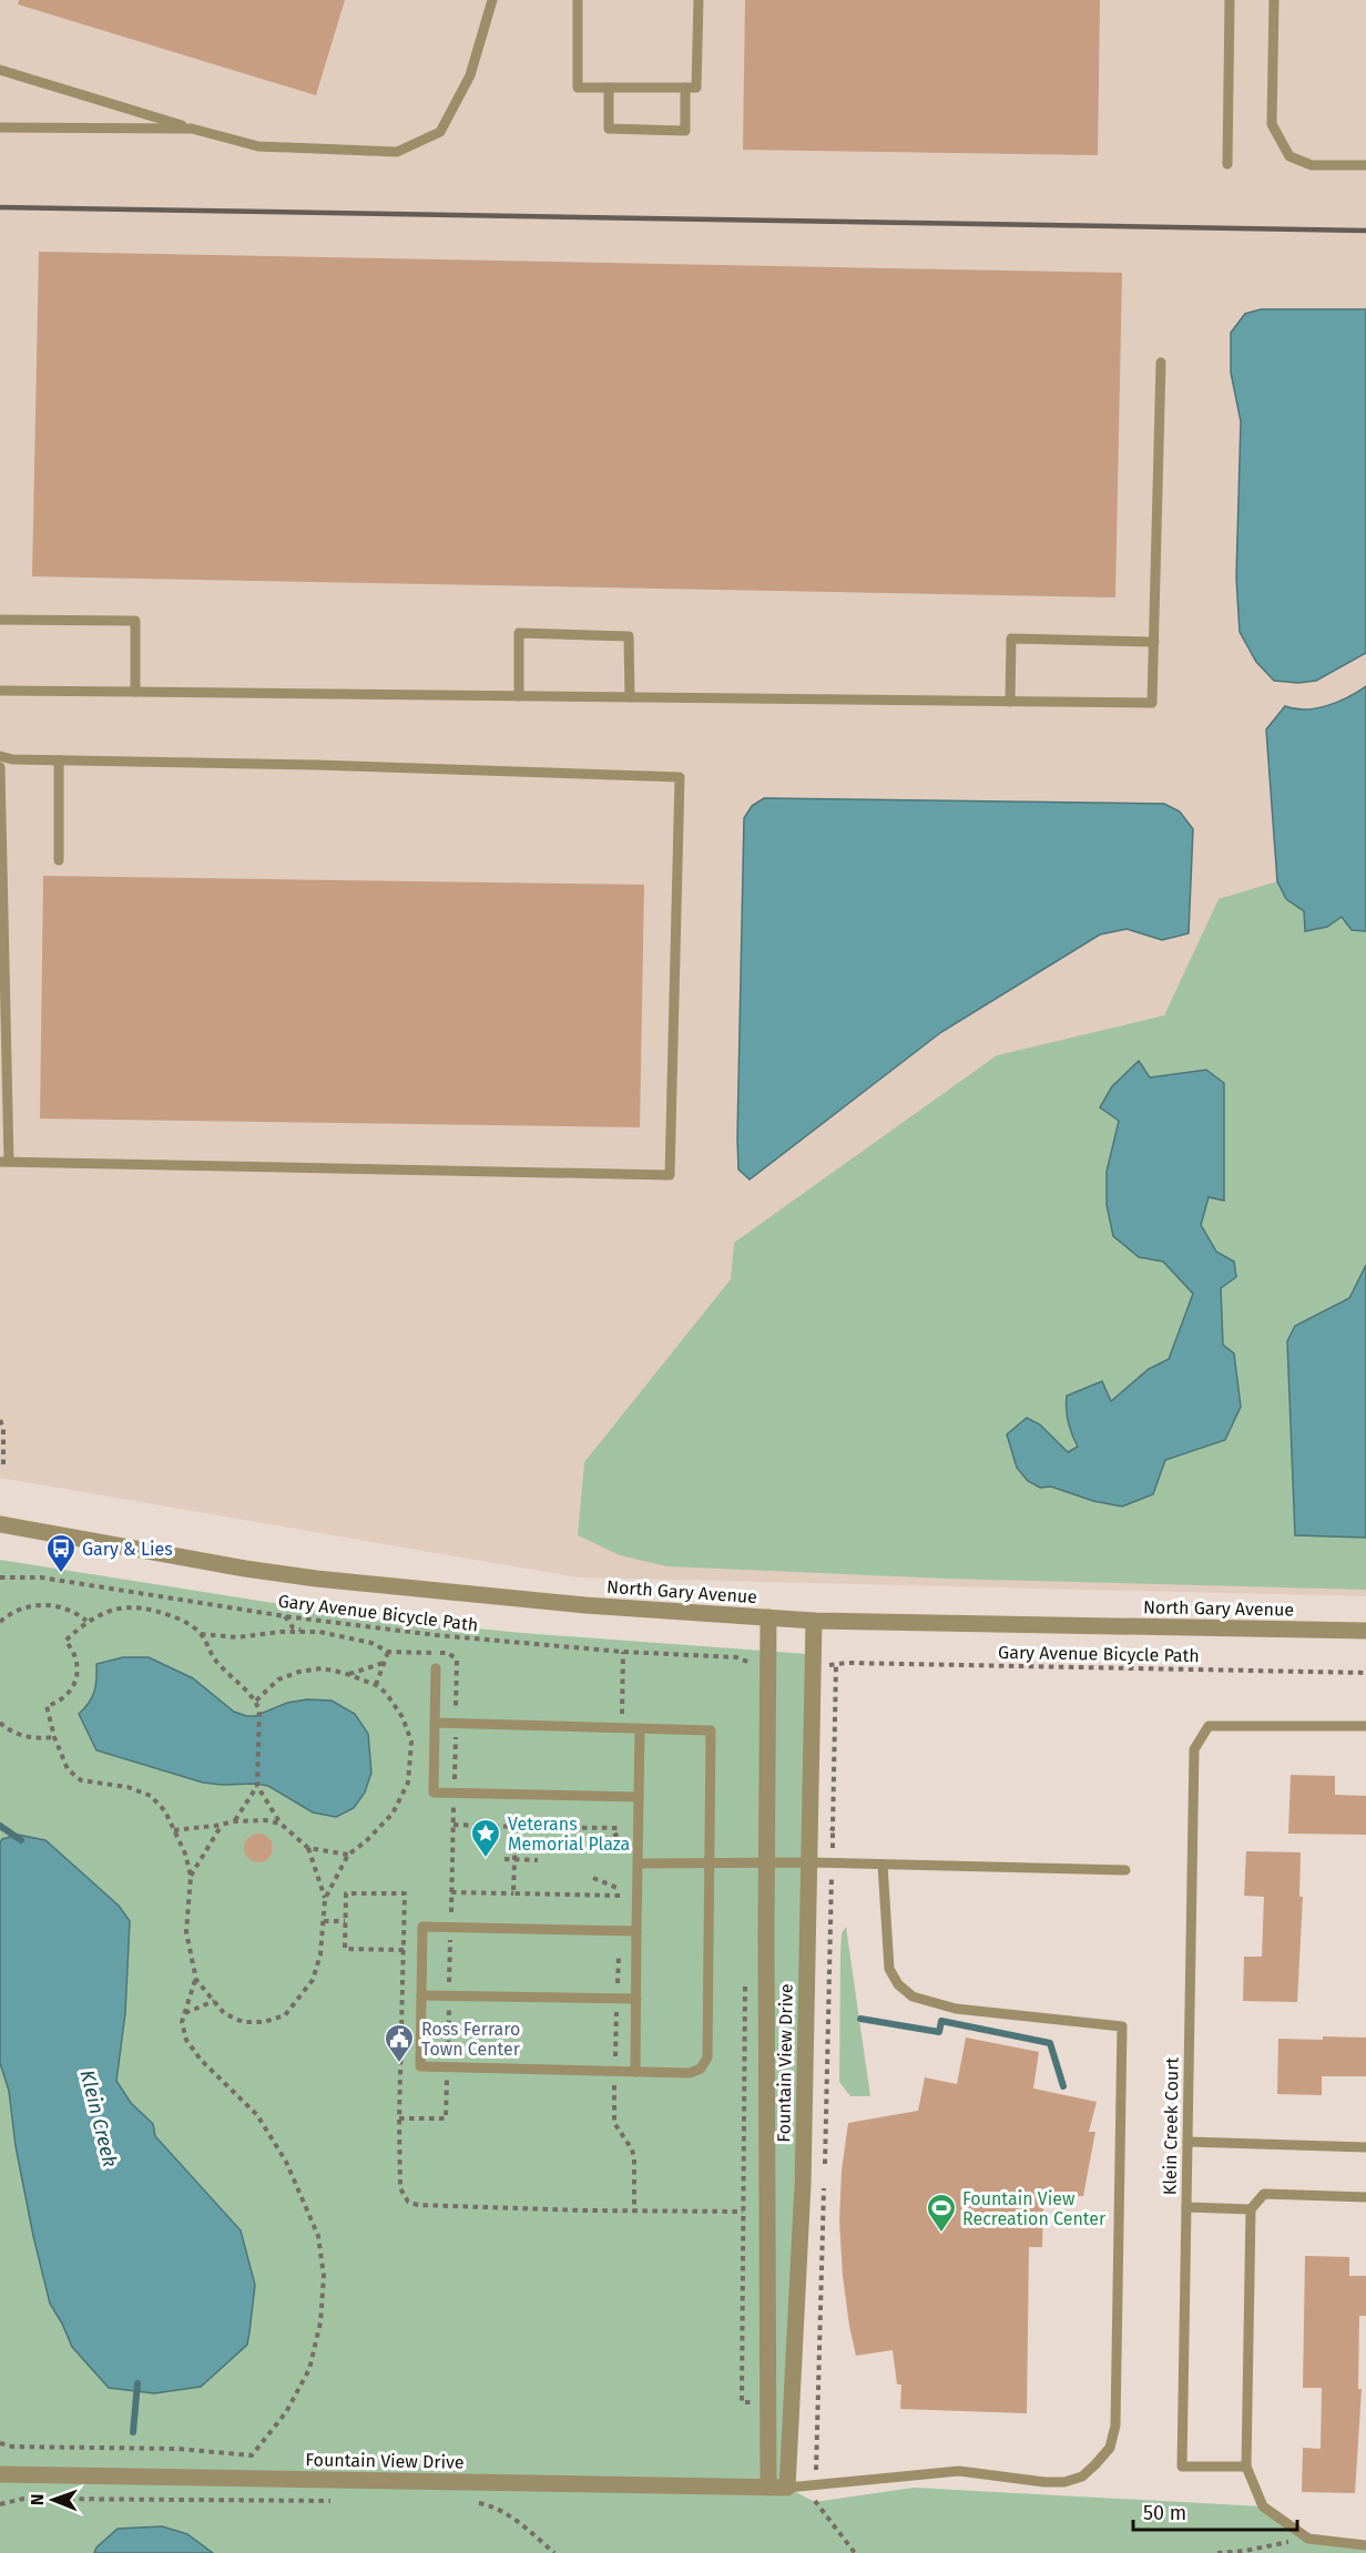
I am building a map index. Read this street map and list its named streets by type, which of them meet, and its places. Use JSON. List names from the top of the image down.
{
  "streets": {
    "street": ["North Gary Avenue", "Fountain View Drive"],
    "lane": ["Klein Creek Court"],
    "path": ["Gary Avenue Bicycle Path"]
  },
  "crossings": [
    ["North Gary Avenue", "Fountain View Drive"]
  ],
  "water": ["Klein Creek"],
  "places": {
    "bus stop": ["Gary & Lies"],
    "place": ["Veterans Memorial Plaza"],
    "public building": ["Ross Ferraro Town Center"],
    "sports": ["Fountain View Recreation Center"]
  },
  "scale_bar": "50 m",
  "north": "left"
}
